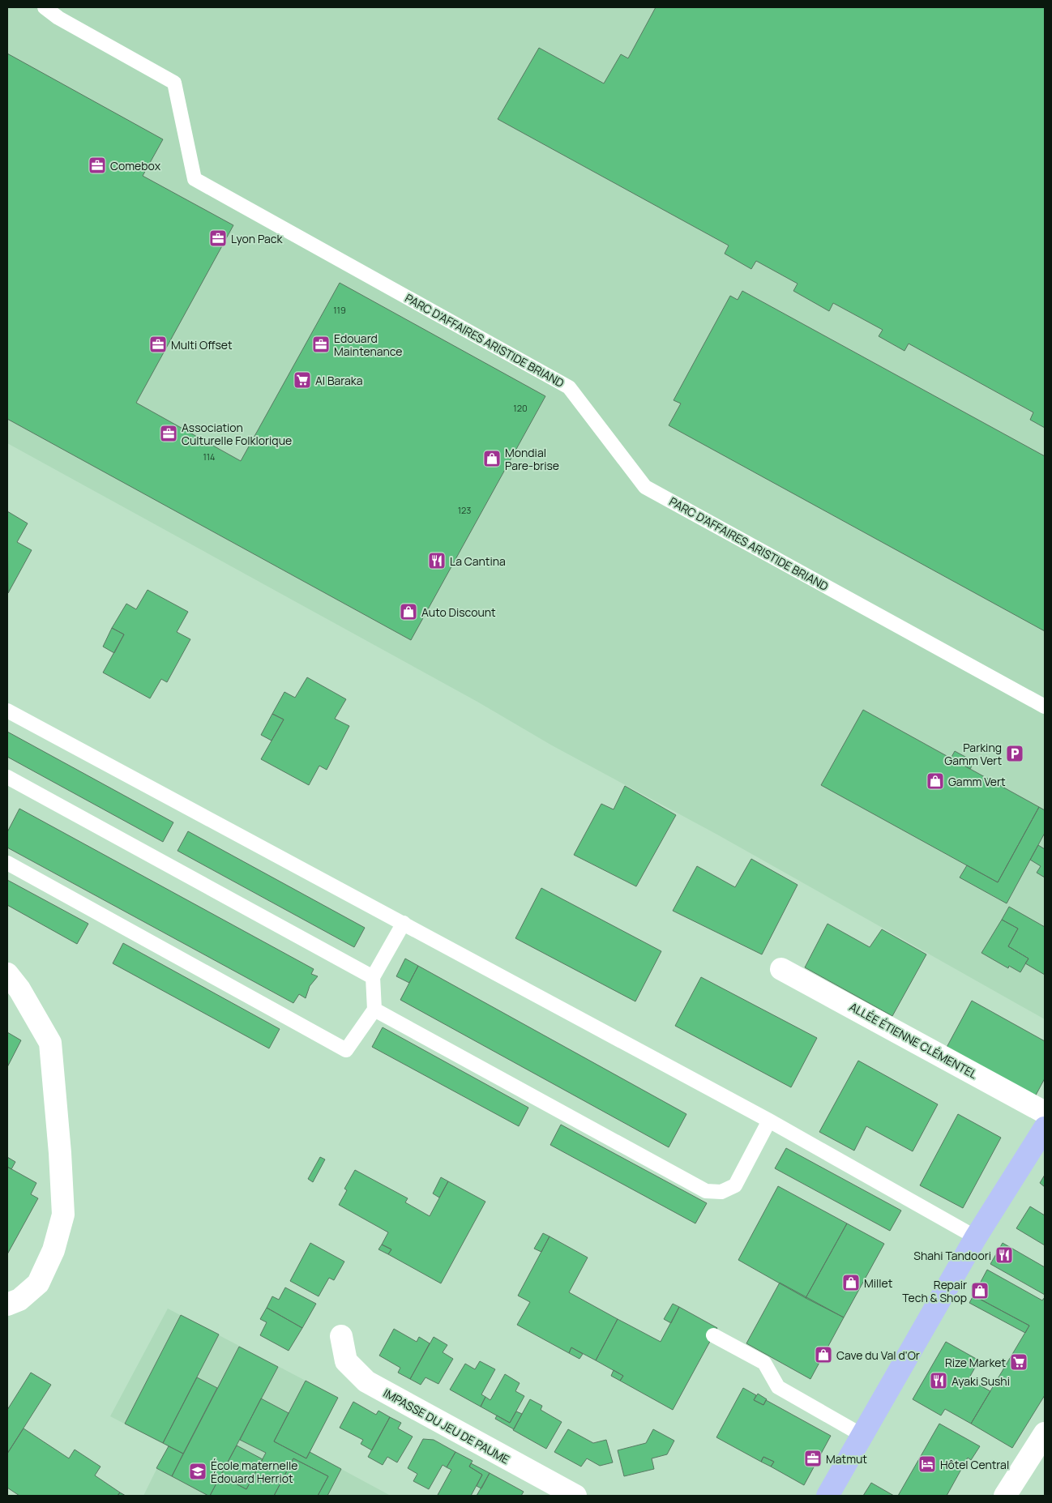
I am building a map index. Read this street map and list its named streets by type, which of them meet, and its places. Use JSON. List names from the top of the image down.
{
  "streets": {
    "street": ["ALLÉE ÉTIENNE CLÉMENTEL", "IMPASSE DU JEU DE PAUME"],
    "lane": ["PARC D'AFFAIRES ARISTIDE BRIAND"]
  },
  "places": {
    "office": [
      "Comebox",
      "Lyon Pack",
      "Multi Offset",
      "Edouard Maintenance",
      "Association Culturelle Folklorique",
      "Matmut"
    ],
    "supermarket": ["Al Baraka", "Rize Market"],
    "shop": [
      "Mondial Pare-brise",
      "Auto Discount",
      "Gamm Vert",
      "Millet",
      "Repair Tech & Shop",
      "Cave du Val d'Or"
    ],
    "restaurant": ["La Cantina", "Shahi Tandoori", "Ayaki Sushi"],
    "parking": ["Parking Gamm Vert"],
    "hotel": ["Hôtel Central"],
    "school or university": ["École maternelle Édouard Herriot"]
  },
  "house_numbers": [
    "119",
    "120",
    "114",
    "123"
  ]
}
